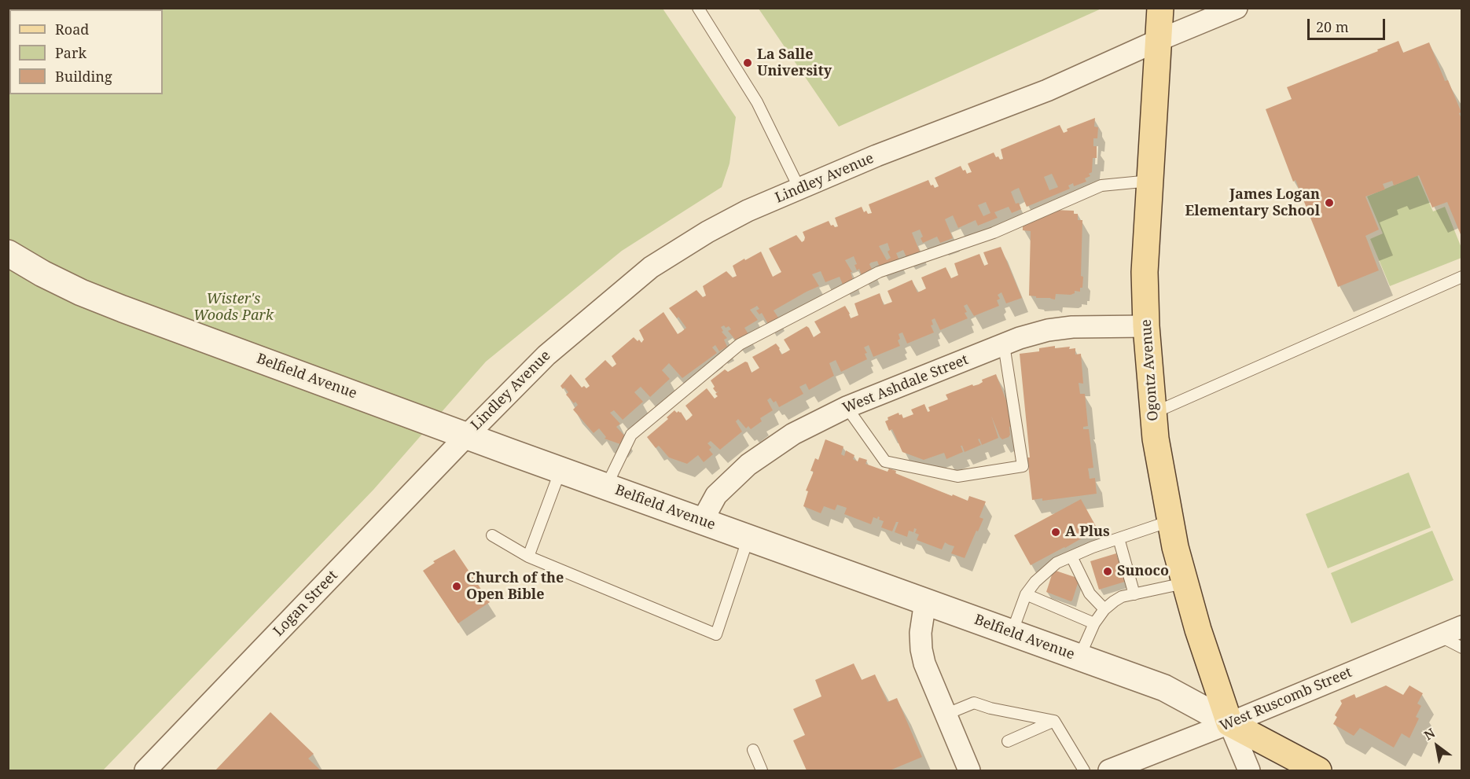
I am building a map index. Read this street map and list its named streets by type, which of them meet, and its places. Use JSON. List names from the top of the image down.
{
  "streets": {
    "main road": ["Ogontz Avenue", "Belfield Avenue"],
    "street": [
      "Lindley Avenue",
      "West Ashdale Street",
      "Logan Street",
      "West Ruscomb Street"
    ]
  },
  "crossings": [
    ["Lindley Avenue", "Ogontz Avenue"],
    ["Lindley Avenue", "Belfield Avenue"],
    ["Lindley Avenue", "Logan Street"],
    ["Ogontz Avenue", "Belfield Avenue"],
    ["Ogontz Avenue", "West Ashdale Street"],
    ["Ogontz Avenue", "West Ruscomb Street"],
    ["Belfield Avenue", "West Ashdale Street"],
    ["Belfield Avenue", "Logan Street"],
    ["Belfield Avenue", "West Ruscomb Street"]
  ],
  "parks": ["Wister's Woods Park"],
  "places": [
    "La Salle University",
    "James Logan Elementary School",
    "A Plus",
    "Sunoco",
    "Church of the Open Bible"
  ],
  "legend": ["Road", "Park", "Building"],
  "scale_bar": "20 m",
  "north": "top left"
}
